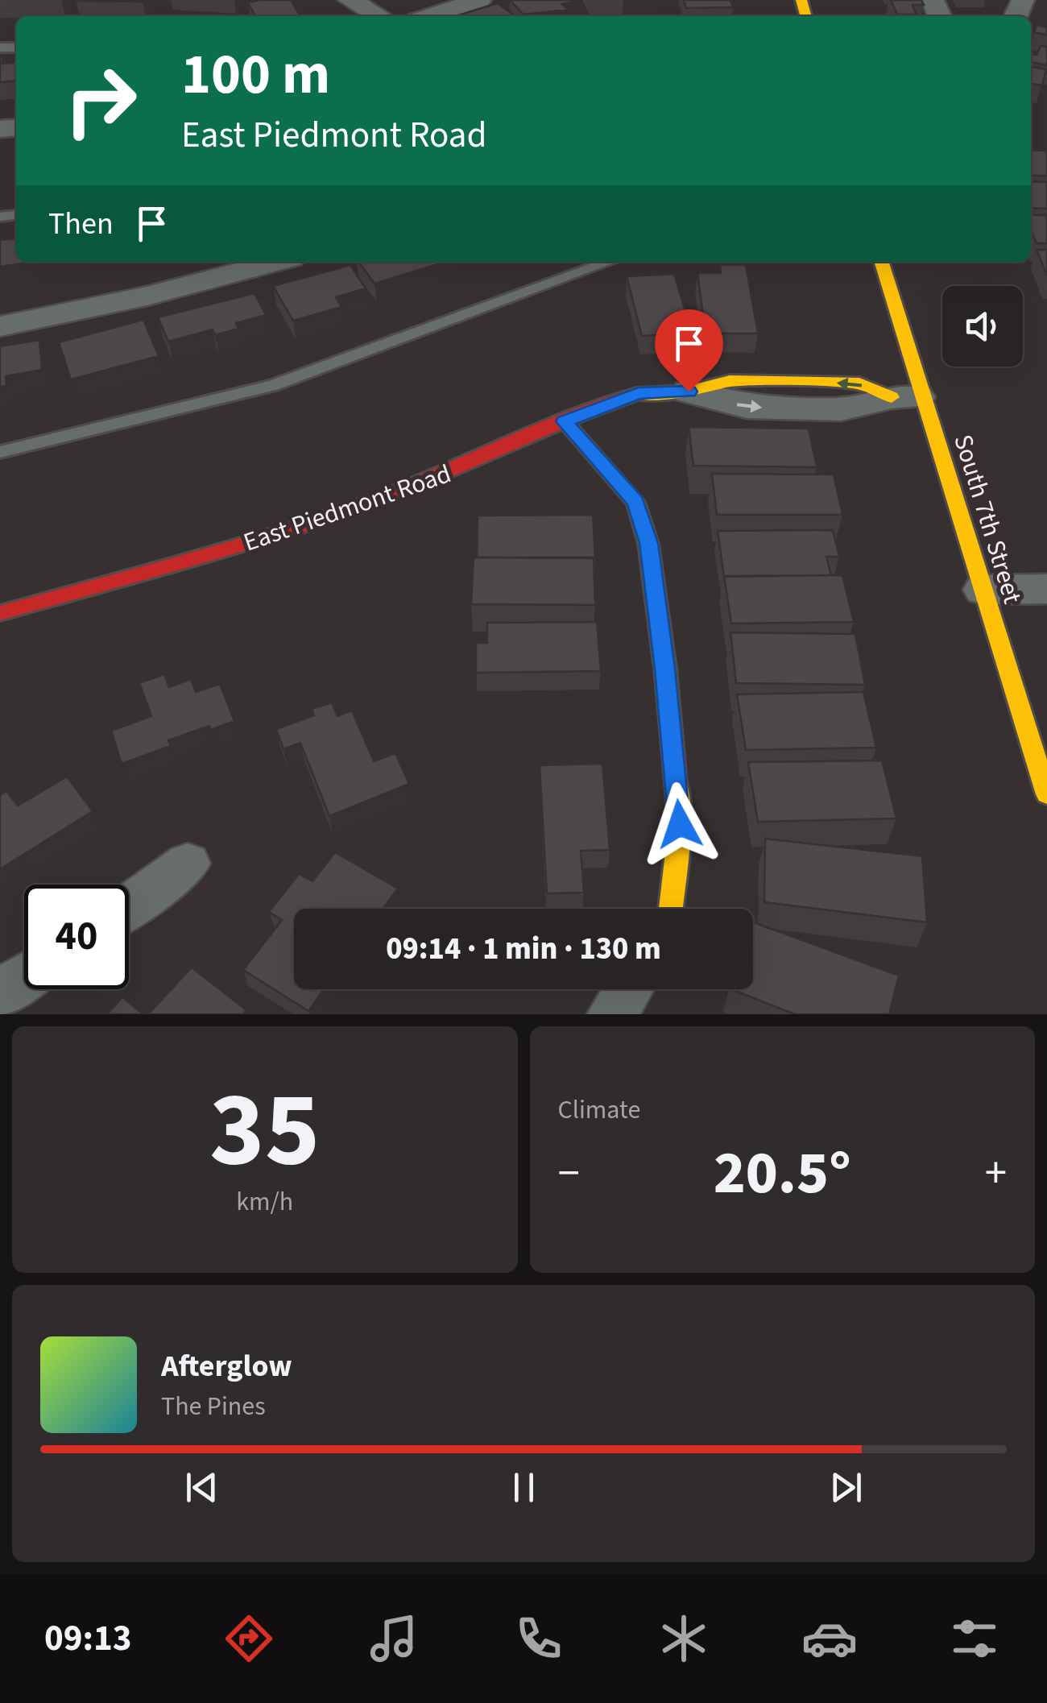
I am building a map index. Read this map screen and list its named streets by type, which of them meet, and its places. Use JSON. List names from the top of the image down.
{
  "streets": {
    "street": ["East Piedmont Road", "South 7th Street"]
  },
  "crossings": [
    ["East Piedmont Road", "South 7th Street"]
  ],
  "page": {
    "turn": ["100 m", "East Piedmont Road"],
    "then": "Then",
    "limit": "40",
    "trip": "09:14 · 1 min · 130 m",
    "tile": [
      ["35", "km/h"],
      "Climate"
    ],
    "heat": ["−", "20.5°", "+"],
    "song": ["Afterglow", "The Pines"],
    "tabs": "09:13"
  }
}
